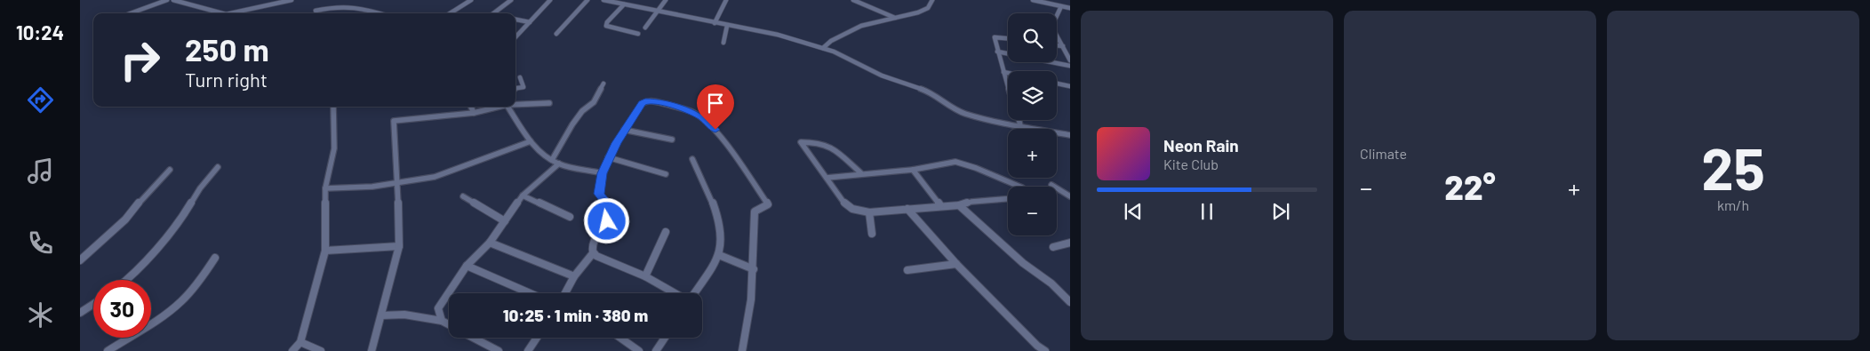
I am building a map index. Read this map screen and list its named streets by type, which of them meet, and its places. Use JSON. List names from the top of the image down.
{
  "page": {
    "tabs": "10:24",
    "tile": [
      "Climate",
      ["25", "km/h"]
    ],
    "map_buttons": ["+", "−"],
    "turn": ["250 m", "Turn right"],
    "song": ["Neon Rain", "Kite Club"],
    "heat": ["−", "22°", "+"],
    "limit": "30",
    "trip": "10:25 · 1 min · 380 m"
  }
}
